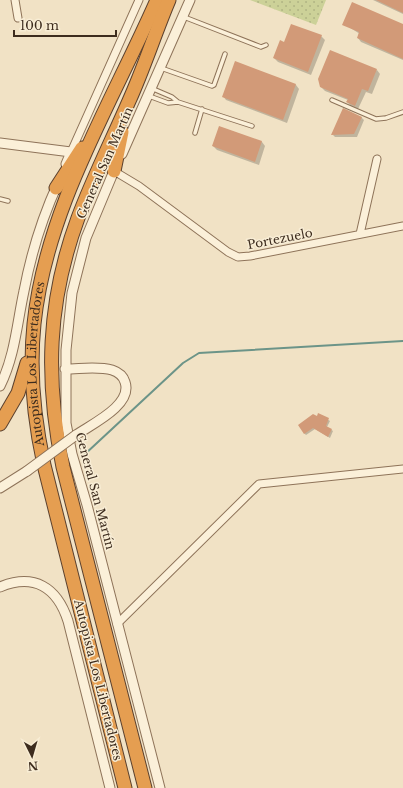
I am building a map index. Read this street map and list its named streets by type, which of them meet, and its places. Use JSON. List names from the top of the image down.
{
  "streets": {
    "highway": ["Autopista Los Libertadores"],
    "street": ["General San Martín", "Portezuelo"]
  },
  "crossings": [
    ["General San Martín", "Portezuelo"]
  ],
  "scale_bar": "100 m",
  "north": "bottom"
}
